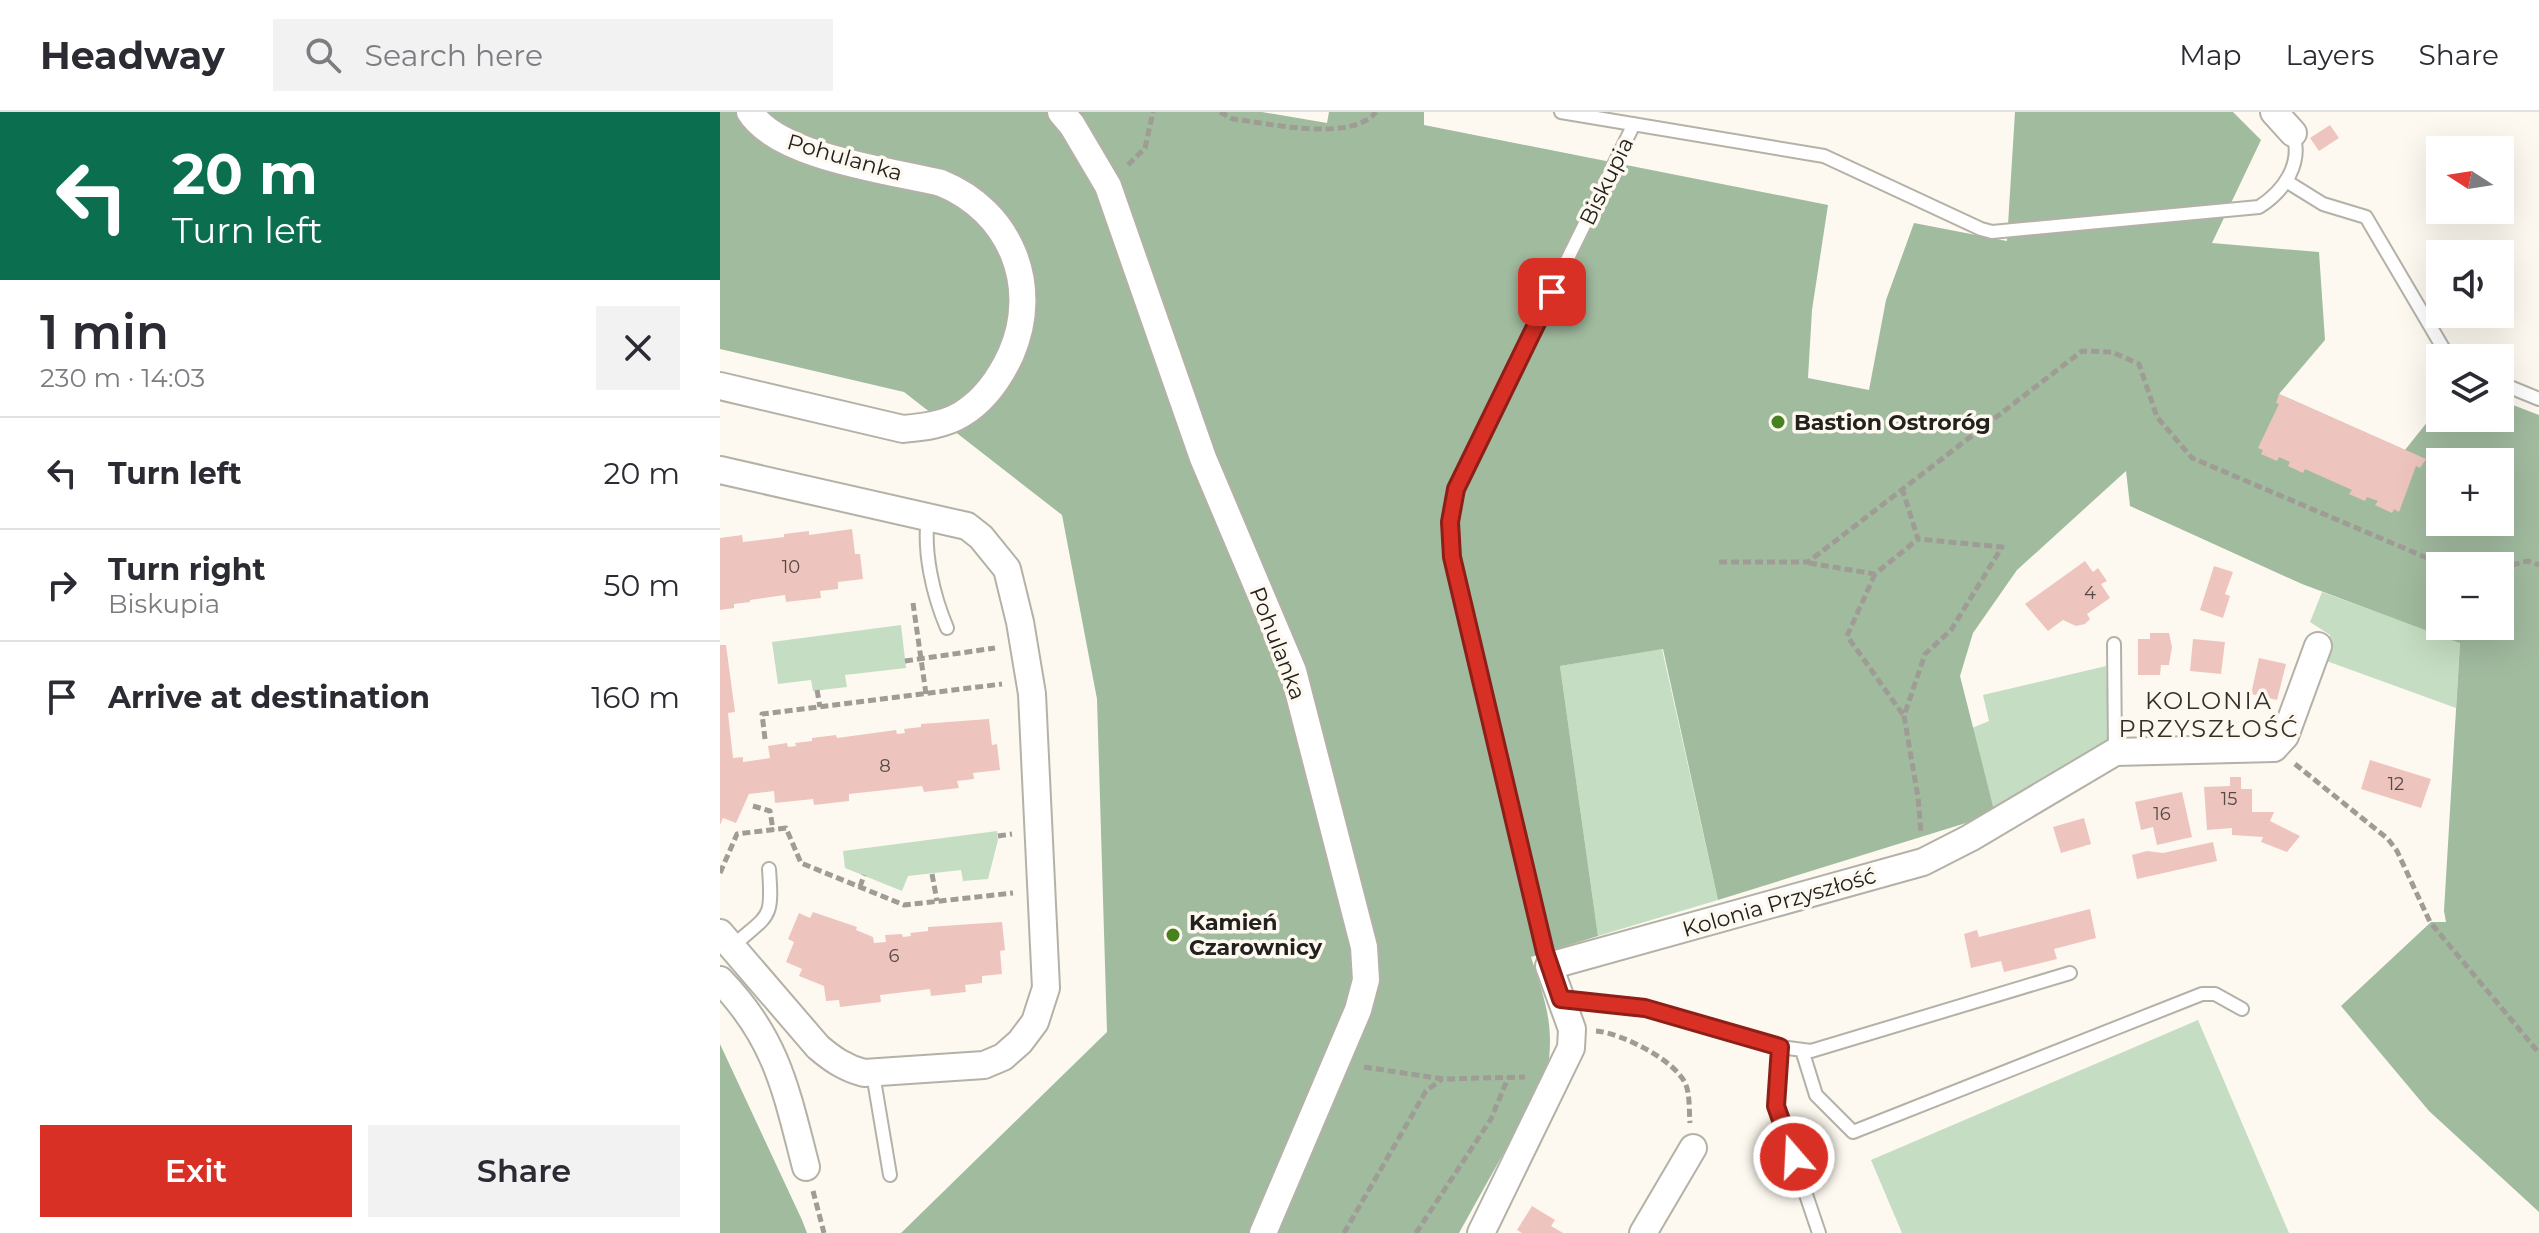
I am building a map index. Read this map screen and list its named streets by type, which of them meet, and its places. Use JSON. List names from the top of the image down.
{
  "streets": {
    "street": ["Pohulanka", "Kolonia Przyszłość"],
    "lane": ["Biskupia"]
  },
  "crossings": [
    ["Biskupia", "Kolonia Przyszłość"]
  ],
  "districts": ["KOLONIA PRZYSZŁOŚĆ"],
  "places": ["Bastion Ostroróg", "Kamień Czarownicy"],
  "house_numbers": [
    "10",
    "4",
    "8",
    "12",
    "15",
    "16",
    "6"
  ],
  "north": "left",
  "page": {
    "header": "Headway",
    "search": "Search here",
    "nav": ["Map", "Layers", "Share"],
    "turn": ["20 m", "Turn left"],
    "map_buttons": ["+", "−"],
    "heading": ["1 min", "230 m · 14:03"],
    "list": [
      {
        "name": "Turn left",
        "value": "20 m"
      },
      {
        "name": "Turn right",
        "note": "Biskupia",
        "value": "50 m"
      },
      {
        "name": "Arrive at destination",
        "value": "160 m"
      }
    ],
    "buttons": ["Exit", "Share"]
  }
}
